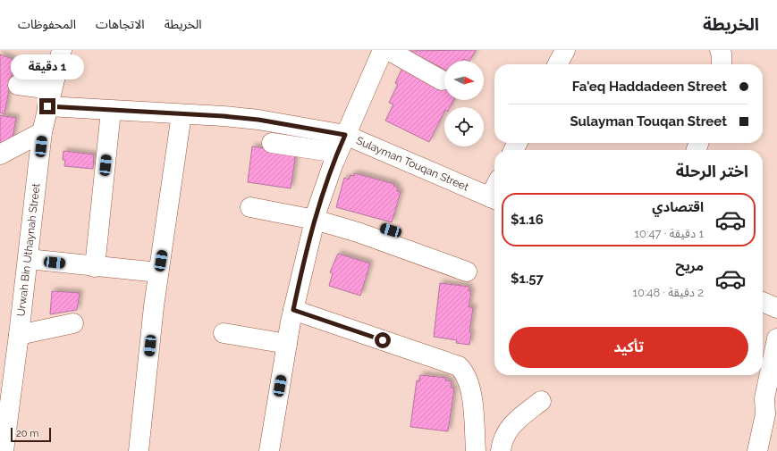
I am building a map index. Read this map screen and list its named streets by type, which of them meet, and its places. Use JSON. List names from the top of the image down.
{
  "streets": {
    "street": ["Sulayman Touqan Street", "Urwah Bin Uthaynah Street"]
  },
  "crossings": [
    ["Sulayman Touqan Street", "Urwah Bin Uthaynah Street"]
  ],
  "scale_bar": "20 m",
  "north": "right",
  "page": {
    "header": "الخريطة",
    "nav": ["الخريطة", "الاتجاهات", "المحفوظات"],
    "bubble": "1 دقيقة",
    "banner": ["Fa'eq Haddadeen Street", "Sulayman Touqan Street"],
    "heading": "اختر الرحلة",
    "list": [
      {
        "name": "اقتصادي",
        "note": "1 دقيقة · 10:47",
        "value": "$1.16"
      },
      {
        "name": "مريح",
        "note": "2 دقيقة · 10:48",
        "value": "$1.57"
      }
    ],
    "buttons": "تأكيد",
    "scale": "20 m"
  }
}
